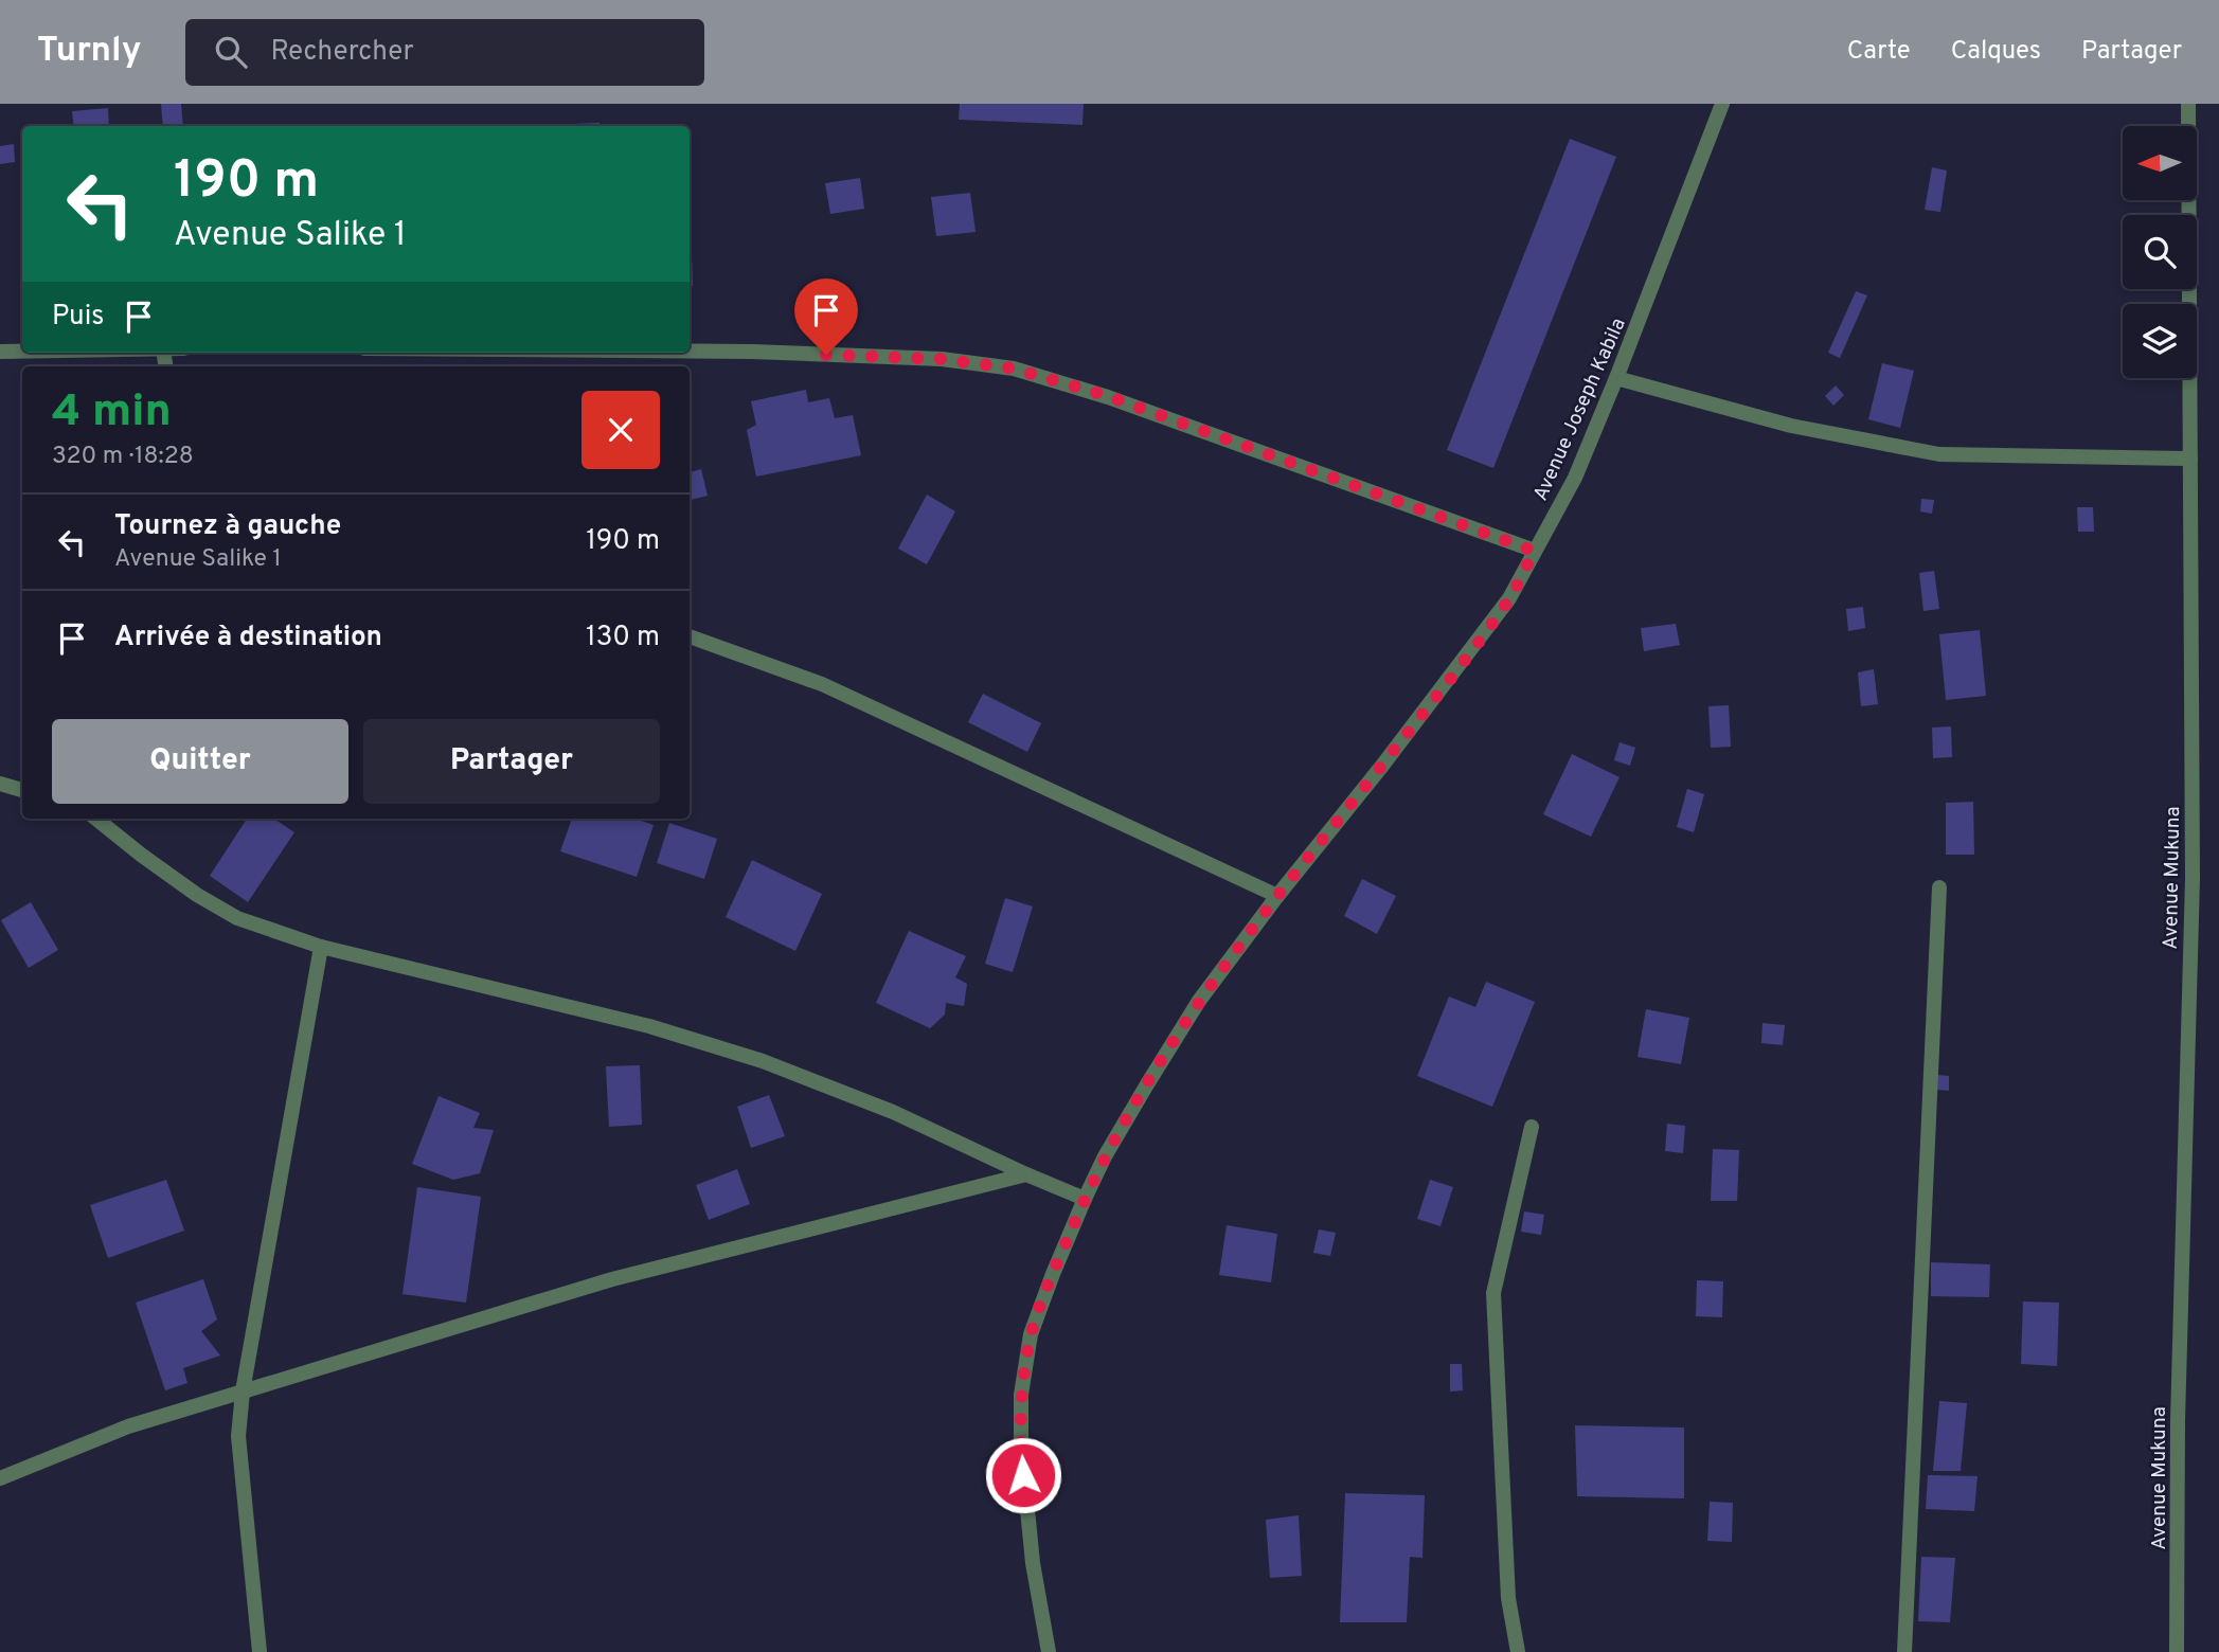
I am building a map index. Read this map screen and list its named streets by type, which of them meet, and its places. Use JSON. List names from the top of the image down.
{
  "streets": {
    "street": ["Avenue Joseph Kabila", "Avenue Mukuna"]
  },
  "north": "left",
  "page": {
    "header": "Turnly",
    "search": "Rechercher",
    "nav": ["Carte", "Calques", "Partager"],
    "turn": ["190 m", "Avenue Salike 1"],
    "then": "Puis",
    "heading": ["4 min", "320 m · 18:28"],
    "list": [
      {
        "name": "Tournez à gauche",
        "note": "Avenue Salike 1",
        "value": "190 m"
      },
      {
        "name": "Arrivée à destination",
        "value": "130 m"
      }
    ],
    "buttons": ["Quitter", "Partager"]
  }
}
